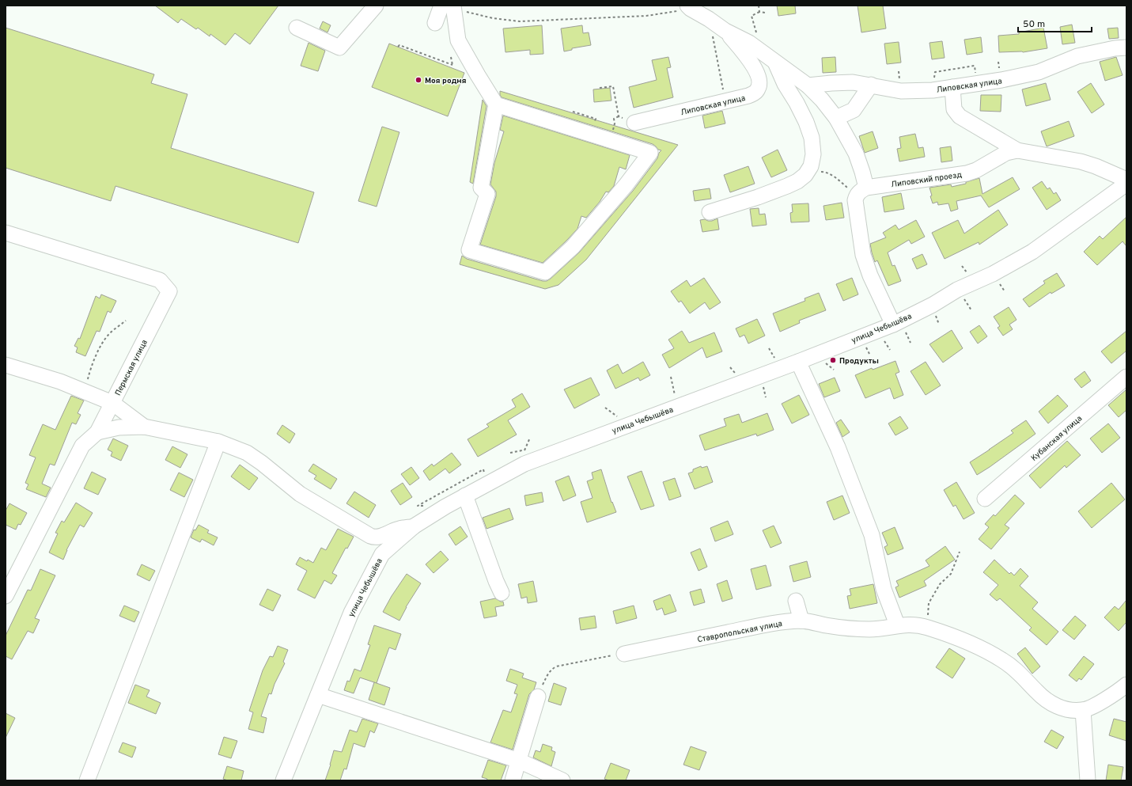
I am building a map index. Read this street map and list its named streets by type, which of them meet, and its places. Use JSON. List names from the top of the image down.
{
  "streets": {
    "street": [
      "Липовская улица",
      "Липовский проезд",
      "улица Чебышёва",
      "Пермская улица",
      "Кубанская улица",
      "Ставропольская улица"
    ]
  },
  "places": ["Моя родня", "Продукты"],
  "scale_bar": "50 m"
}
